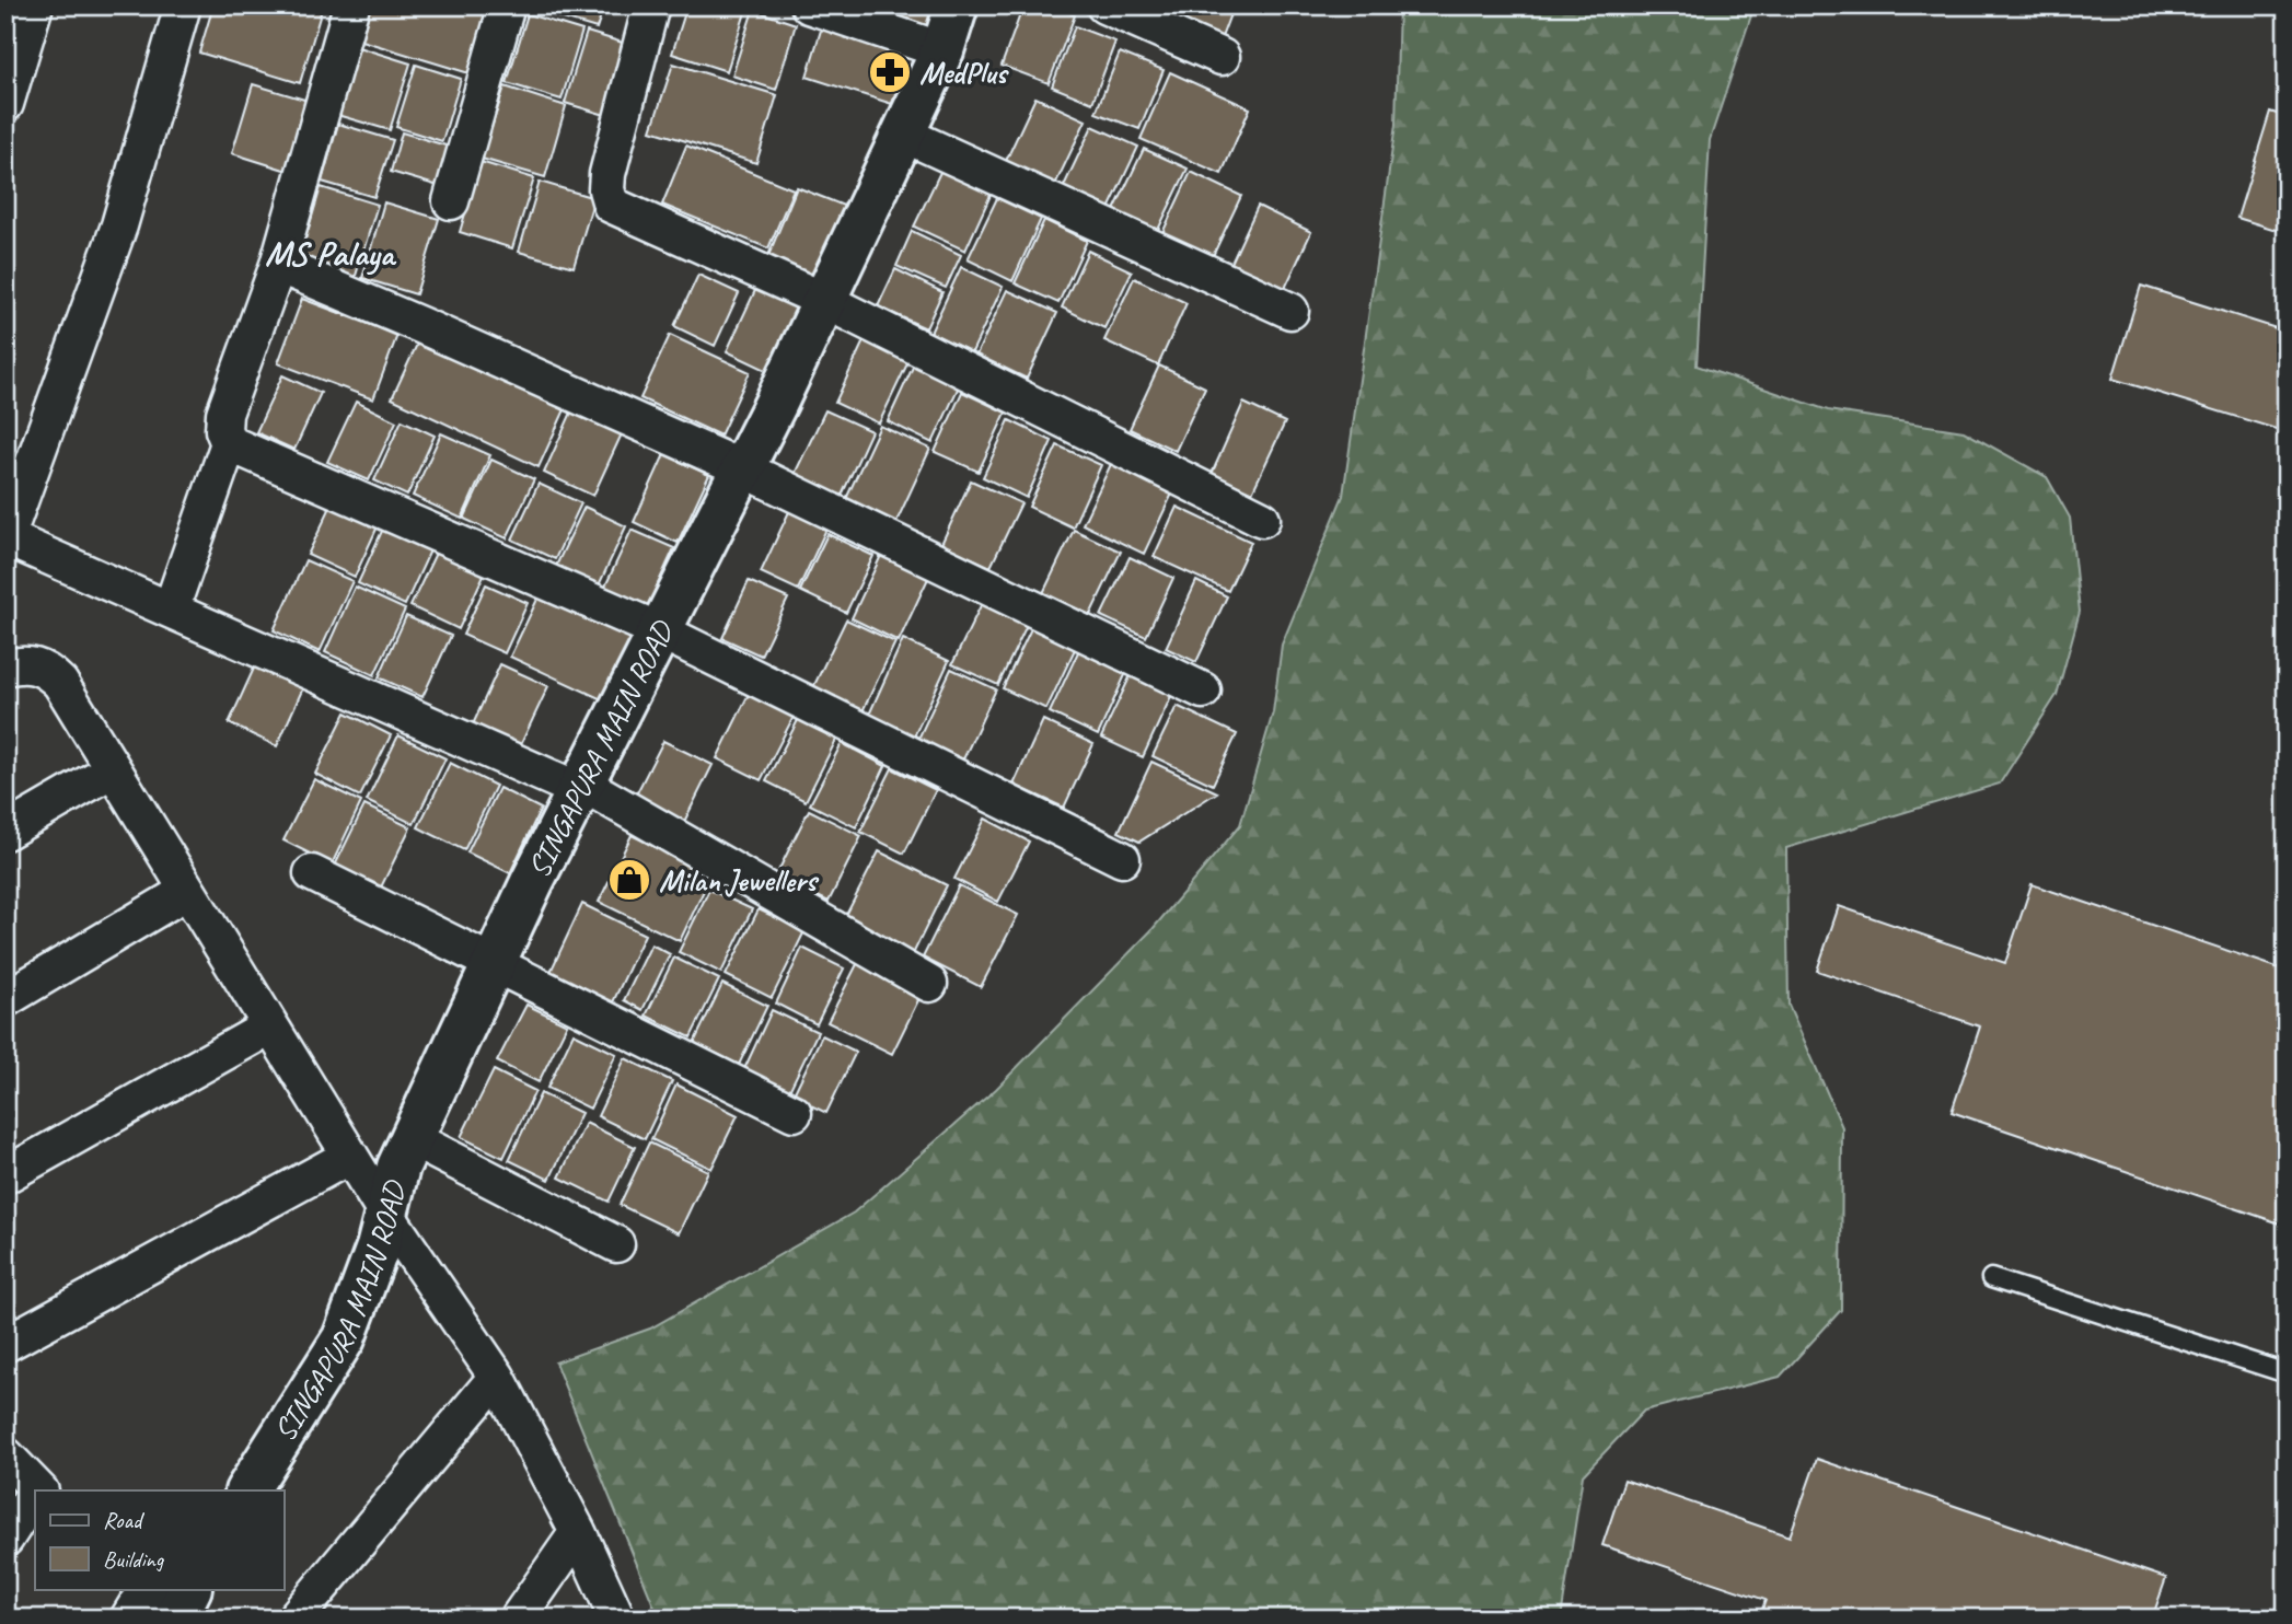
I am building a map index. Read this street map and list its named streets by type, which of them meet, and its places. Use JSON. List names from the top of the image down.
{
  "streets": {
    "street": ["SINGAPURA MAIN ROAD"]
  },
  "districts": ["MS Palaya"],
  "places": {
    "pharmacy": ["MedPlus"],
    "shop": ["Milan Jewellers"]
  },
  "legend": ["Road", "Building"]
}
